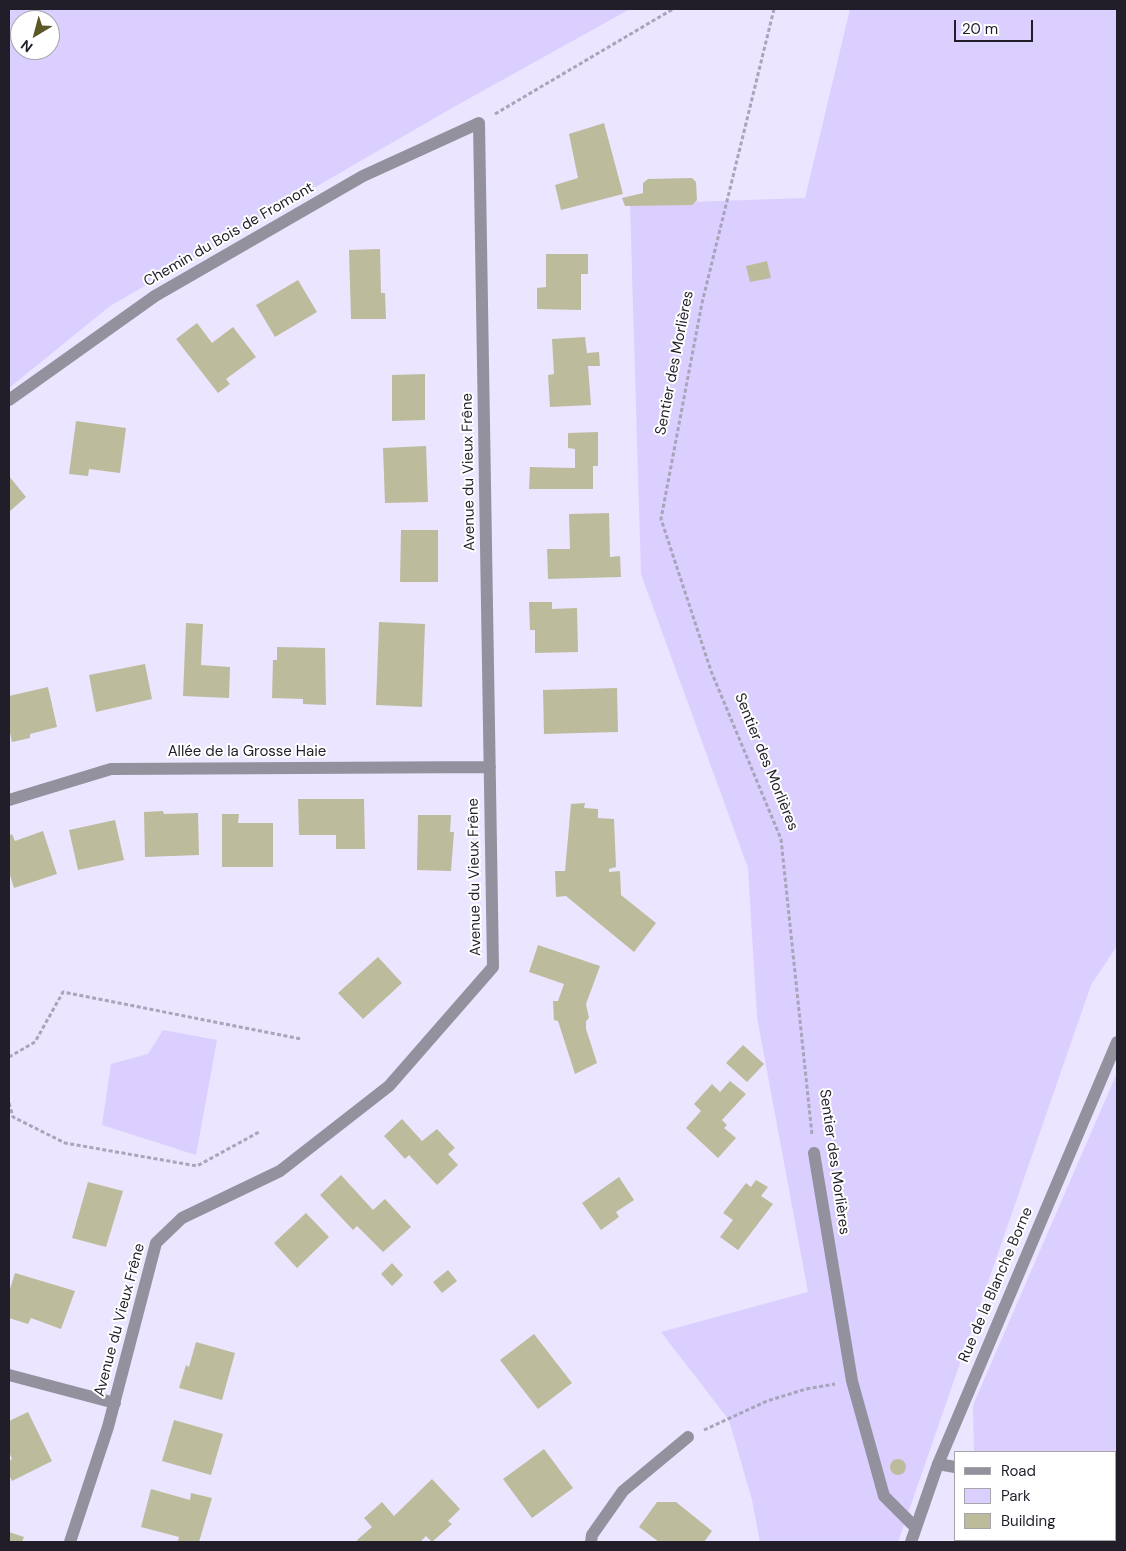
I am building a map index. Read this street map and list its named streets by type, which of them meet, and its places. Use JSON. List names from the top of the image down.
{
  "streets": {
    "street": [
      "Chemin du Bois de Fromont",
      "Sentier des Morlières",
      "Avenue du Vieux Frêne",
      "Allée de la Grosse Haie",
      "Rue de la Blanche Borne"
    ]
  },
  "crossings": [
    ["Chemin du Bois de Fromont", "Avenue du Vieux Frêne"],
    ["Sentier des Morlières", "Rue de la Blanche Borne"],
    ["Avenue du Vieux Frêne", "Allée de la Grosse Haie"]
  ],
  "legend": ["Road", "Park", "Building"],
  "scale_bar": "20 m",
  "north": "bottom left"
}
